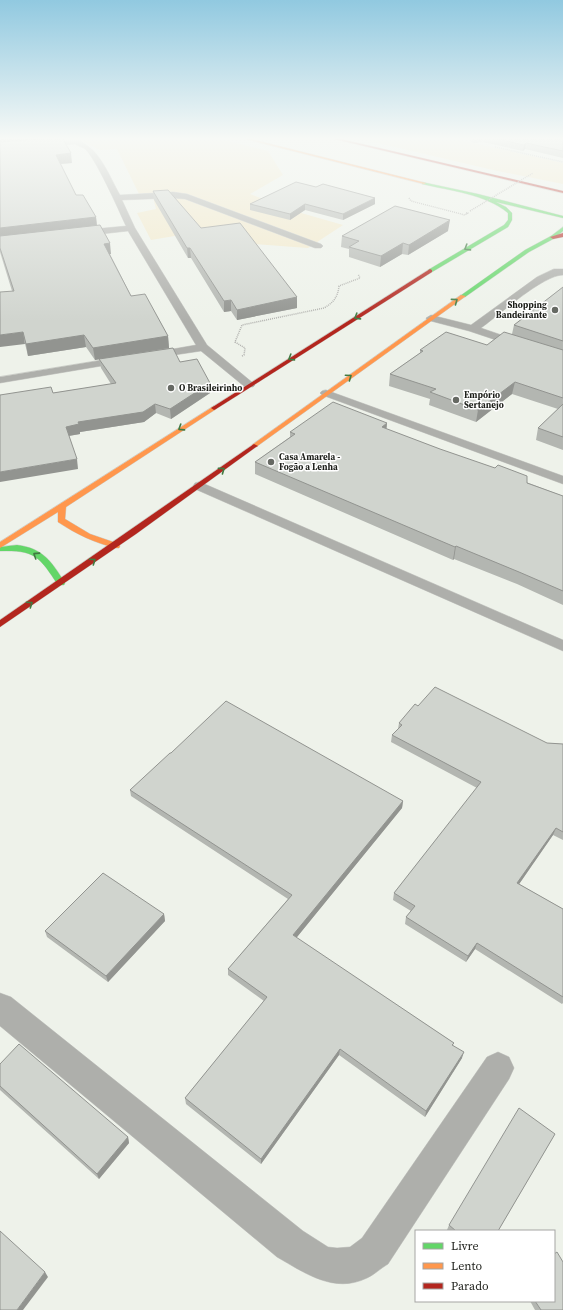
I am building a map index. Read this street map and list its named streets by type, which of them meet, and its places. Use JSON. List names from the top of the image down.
{
  "places": [
    "Shopping Bandeirante",
    "O Brasileirinho",
    "Empório Sertanejo",
    "Casa Amarela - Fogão a Lenha"
  ],
  "legend": ["Livre", "Lento", "Parado"]
}
